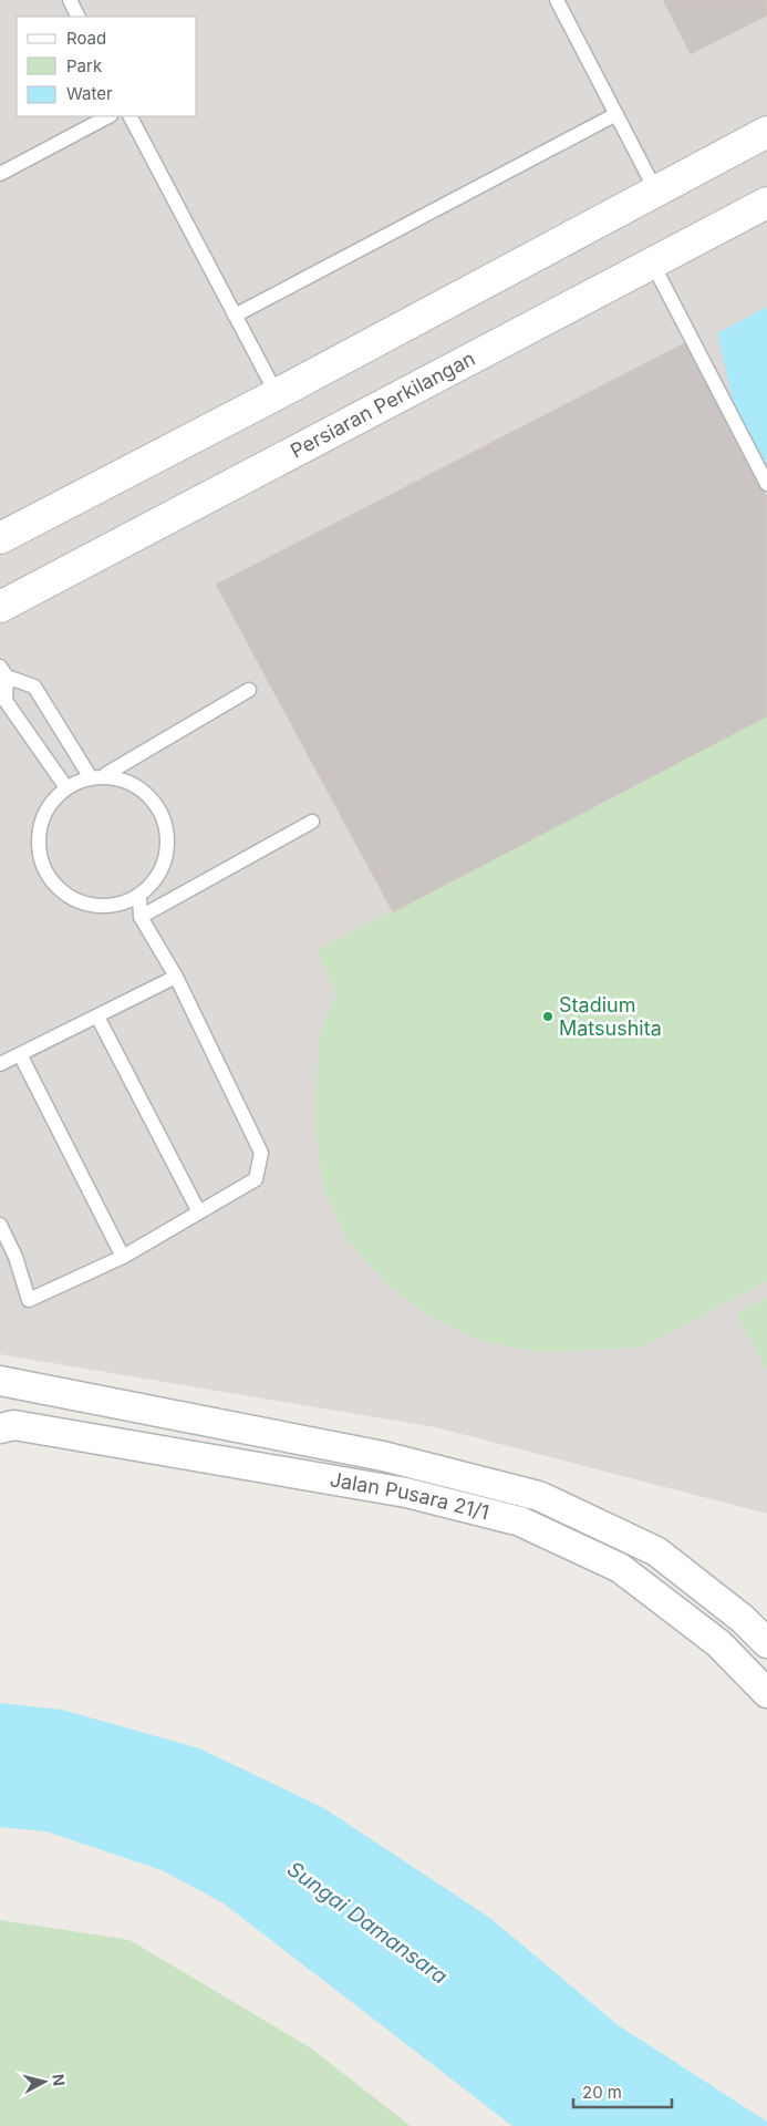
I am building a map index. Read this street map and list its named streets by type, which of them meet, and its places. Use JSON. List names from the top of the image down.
{
  "streets": {
    "main road": ["Persiaran Perkilangan"],
    "street": ["Jalan Pusara 21/1"]
  },
  "water": ["Sungai Damansara"],
  "places": ["Stadium Matsushita"],
  "legend": ["Road", "Park", "Water"],
  "scale_bar": "20 m",
  "north": "right"
}
